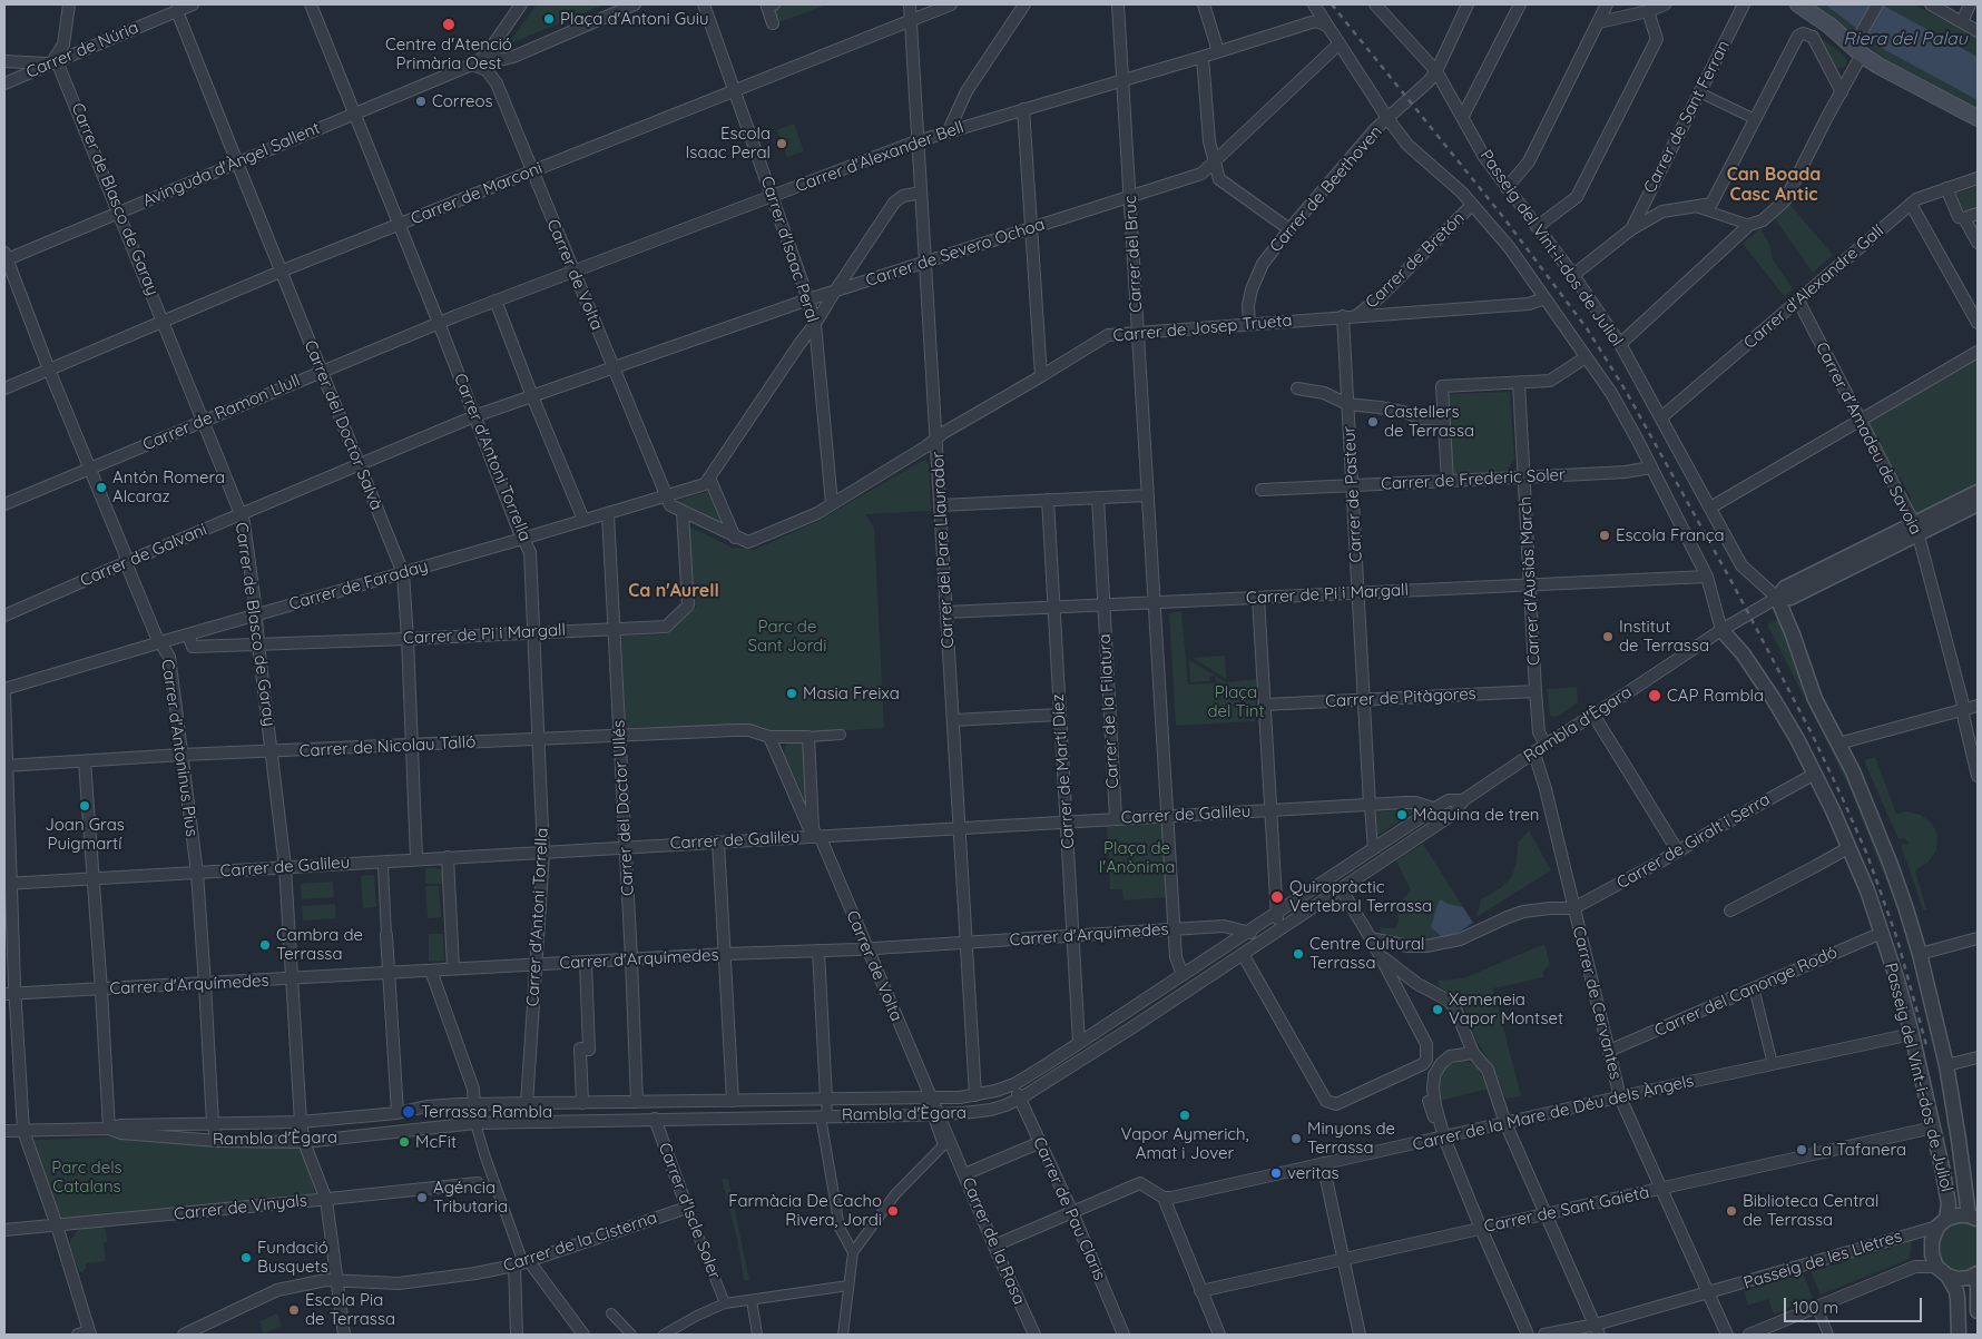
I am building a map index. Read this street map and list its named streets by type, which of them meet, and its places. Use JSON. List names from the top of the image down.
{
  "streets": {
    "street": [
      "Carrer de Núria",
      "Carrer de Sant Ferran",
      "Carrer d'Alexander Bell",
      "Avinguda d'Àngel Sallent",
      "Carrer de Beethoven",
      "Carrer de Marconi",
      "Carrer de Blasco de Garay",
      "Passeig del Vint-i-dos de Juliol",
      "Carrer d'Isaac Peral",
      "Carrer de Severo Ochoa",
      "Carrer del Bruc",
      "Carrer de Bretón",
      "Carrer de Volta",
      "Carrer d'Alexandre Galí",
      "Carrer de Josep Trueta",
      "Carrer de Ramon Llull",
      "Carrer del Doctor Salvà",
      "Carrer d'Amadeu de Savoia",
      "Carrer d'Antoni Torrella",
      "Carrer de Frederic Soler",
      "Carrer de Pasteur",
      "Carrer del Pare Llaurador",
      "Carrer de Galvani",
      "Carrer d'Ausiàs March",
      "Carrer de Faraday",
      "Carrer de Pi i Margall",
      "Carrer de Pitàgores",
      "Carrer de la Filatura",
      "Rambla d'Ègara",
      "Carrer de Nicolau Talló",
      "Carrer d'Antoninus Pius",
      "Carrer de Martí Díez",
      "Carrer del Doctor Ullés",
      "Carrer de Galileu",
      "Carrer de Giralt i Serra",
      "Carrer d'Arquímedes",
      "Carrer del Canonge Rodó",
      "Carrer de Cervantes",
      "Carrer de la Mare de Déu dels Àngels",
      "Carrer de Vinyals",
      "Carrer de Pau Claris",
      "Carrer de Sant Gaietà",
      "Carrer d'Iscle Soler",
      "Carrer de la Rasa",
      "Carrer de la Cisterna",
      "Passeig de les Lletres"
    ]
  },
  "crossings": [
    ["Carrer de Núria", "Carrer de Blasco de Garay"],
    ["Carrer de Núria", "Carrer del Doctor Salvà"],
    ["Carrer d'Alexander Bell", "Passeig del Vint-i-dos de Juliol"],
    ["Carrer d'Alexander Bell", "Carrer d'Isaac Peral"],
    ["Carrer d'Alexander Bell", "Carrer del Bruc"],
    ["Carrer d'Alexander Bell", "Carrer de Volta"],
    ["Carrer d'Alexander Bell", "Carrer de Ramon Llull"],
    ["Carrer d'Alexander Bell", "Carrer d'Antoni Torrella"],
    ["Carrer d'Alexander Bell", "Carrer del Pare Llaurador"],
    ["Avinguda d'Àngel Sallent", "Carrer de Blasco de Garay"],
    ["Avinguda d'Àngel Sallent", "Carrer de Volta"],
    ["Avinguda d'Àngel Sallent", "Carrer del Doctor Salvà"],
    ["Avinguda d'Àngel Sallent", "Carrer d'Antoni Torrella"],
    ["Avinguda d'Àngel Sallent", "Carrer d'Antoninus Pius"],
    ["Carrer de Beethoven", "Passeig del Vint-i-dos de Juliol"],
    ["Carrer de Beethoven", "Carrer de Josep Trueta"],
    ["Carrer de Marconi", "Carrer de Blasco de Garay"],
    ["Carrer de Marconi", "Carrer d'Isaac Peral"],
    ["Carrer de Marconi", "Carrer de Volta"],
    ["Carrer de Marconi", "Carrer del Doctor Salvà"],
    ["Carrer de Marconi", "Carrer d'Antoni Torrella"],
    ["Carrer de Marconi", "Carrer del Pare Llaurador"],
    ["Carrer de Marconi", "Carrer d'Antoninus Pius"],
    ["Carrer de Blasco de Garay", "Carrer de Ramon Llull"],
    ["Carrer de Blasco de Garay", "Carrer de Galvani"],
    ["Carrer de Blasco de Garay", "Carrer de Faraday"],
    ["Carrer de Blasco de Garay", "Carrer de Pi i Margall"],
    ["Carrer de Blasco de Garay", "Rambla d'Ègara"],
    ["Carrer de Blasco de Garay", "Carrer de Nicolau Talló"],
    ["Carrer de Blasco de Garay", "Carrer de Galileu"],
    ["Carrer de Blasco de Garay", "Carrer d'Arquímedes"],
    ["Carrer de Blasco de Garay", "Carrer de Vinyals"],
    ["Carrer de Blasco de Garay", "Carrer de la Cisterna"],
    ["Passeig del Vint-i-dos de Juliol", "Carrer de Severo Ochoa"],
    ["Passeig del Vint-i-dos de Juliol", "Carrer de Bretón"],
    ["Passeig del Vint-i-dos de Juliol", "Carrer d'Alexandre Galí"],
    ["Passeig del Vint-i-dos de Juliol", "Carrer de Josep Trueta"],
    ["Passeig del Vint-i-dos de Juliol", "Carrer de Frederic Soler"],
    ["Passeig del Vint-i-dos de Juliol", "Carrer de Pi i Margall"],
    ["Passeig del Vint-i-dos de Juliol", "Rambla d'Ègara"],
    ["Passeig del Vint-i-dos de Juliol", "Carrer de Giralt i Serra"],
    ["Passeig del Vint-i-dos de Juliol", "Carrer del Canonge Rodó"],
    ["Passeig del Vint-i-dos de Juliol", "Carrer de la Mare de Déu dels Àngels"],
    ["Passeig del Vint-i-dos de Juliol", "Carrer de Sant Gaietà"],
    ["Passeig del Vint-i-dos de Juliol", "Passeig de les Lletres"],
    ["Carrer d'Isaac Peral", "Carrer de Severo Ochoa"],
    ["Carrer d'Isaac Peral", "Carrer de Josep Trueta"],
    ["Carrer de Severo Ochoa", "Carrer del Bruc"],
    ["Carrer de Severo Ochoa", "Carrer de Volta"],
    ["Carrer de Severo Ochoa", "Carrer del Pare Llaurador"],
    ["Carrer de Severo Ochoa", "Carrer de Galvani"],
    ["Carrer del Bruc", "Carrer de Josep Trueta"],
    ["Carrer del Bruc", "Carrer de Pi i Margall"],
    ["Carrer del Bruc", "Rambla d'Ègara"],
    ["Carrer del Bruc", "Carrer de Galileu"],
    ["Carrer del Bruc", "Carrer d'Arquímedes"],
    ["Carrer de Bretón", "Carrer de Josep Trueta"],
    ["Carrer de Volta", "Carrer de Faraday"],
    ["Carrer de Volta", "Rambla d'Ègara"],
    ["Carrer de Volta", "Carrer de Nicolau Talló"],
    ["Carrer de Volta", "Carrer de Galileu"],
    ["Carrer de Volta", "Carrer d'Arquímedes"],
    ["Carrer d'Alexandre Galí", "Carrer d'Amadeu de Savoia"],
    ["Carrer de Josep Trueta", "Carrer de Pasteur"],
    ["Carrer de Josep Trueta", "Carrer del Pare Llaurador"],
    ["Carrer de Ramon Llull", "Carrer del Doctor Salvà"],
    ["Carrer de Ramon Llull", "Carrer d'Antoni Torrella"],
    ["Carrer de Ramon Llull", "Carrer d'Antoninus Pius"],
    ["Carrer del Doctor Salvà", "Carrer de Galvani"],
    ["Carrer del Doctor Salvà", "Carrer de Faraday"],
    ["Carrer del Doctor Salvà", "Carrer de Pi i Margall"],
    ["Carrer del Doctor Salvà", "Carrer de Nicolau Talló"],
    ["Carrer del Doctor Salvà", "Carrer de Galileu"],
    ["Carrer d'Antoni Torrella", "Carrer de Galvani"],
    ["Carrer d'Antoni Torrella", "Carrer de Faraday"],
    ["Carrer d'Antoni Torrella", "Carrer de Pi i Margall"],
    ["Carrer d'Antoni Torrella", "Rambla d'Ègara"],
    ["Carrer d'Antoni Torrella", "Carrer de Nicolau Talló"],
    ["Carrer d'Antoni Torrella", "Carrer de Galileu"],
    ["Carrer d'Antoni Torrella", "Carrer d'Arquímedes"],
    ["Carrer de Frederic Soler", "Carrer de Pasteur"],
    ["Carrer de Frederic Soler", "Carrer d'Ausiàs March"],
    ["Carrer de Pasteur", "Carrer de Pi i Margall"],
    ["Carrer de Pasteur", "Carrer de Pitàgores"],
    ["Carrer de Pasteur", "Carrer de Galileu"],
    ["Carrer del Pare Llaurador", "Carrer de Pi i Margall"],
    ["Carrer del Pare Llaurador", "Rambla d'Ègara"],
    ["Carrer del Pare Llaurador", "Carrer de Galileu"],
    ["Carrer del Pare Llaurador", "Carrer d'Arquímedes"],
    ["Carrer de Galvani", "Carrer d'Antoninus Pius"],
    ["Carrer d'Ausiàs March", "Carrer de Pi i Margall"],
    ["Carrer d'Ausiàs March", "Carrer de Pitàgores"],
    ["Carrer d'Ausiàs March", "Rambla d'Ègara"],
    ["Carrer de Faraday", "Carrer de Pi i Margall"],
    ["Carrer de Faraday", "Carrer d'Antoninus Pius"],
    ["Carrer de Faraday", "Carrer del Doctor Ullés"],
    ["Carrer de Pi i Margall", "Carrer de la Filatura"],
    ["Carrer de Pi i Margall", "Carrer de Martí Díez"],
    ["Carrer de Pi i Margall", "Carrer del Doctor Ullés"],
    ["Carrer de la Filatura", "Carrer de Galileu"],
    ["Rambla d'Ègara", "Carrer d'Antoninus Pius"],
    ["Rambla d'Ègara", "Carrer de Martí Díez"],
    ["Rambla d'Ègara", "Carrer del Doctor Ullés"],
    ["Rambla d'Ègara", "Carrer de Galileu"],
    ["Rambla d'Ègara", "Carrer d'Arquímedes"],
    ["Rambla d'Ègara", "Carrer de Cervantes"],
    ["Rambla d'Ègara", "Carrer de Pau Claris"],
    ["Rambla d'Ègara", "Carrer d'Iscle Soler"],
    ["Rambla d'Ègara", "Carrer de la Rasa"],
    ["Carrer de Nicolau Talló", "Carrer d'Antoninus Pius"],
    ["Carrer de Nicolau Talló", "Carrer del Doctor Ullés"],
    ["Carrer d'Antoninus Pius", "Carrer de Galileu"],
    ["Carrer d'Antoninus Pius", "Carrer d'Arquímedes"],
    ["Carrer de Martí Díez", "Carrer de Galileu"],
    ["Carrer de Martí Díez", "Carrer d'Arquímedes"],
    ["Carrer del Doctor Ullés", "Carrer de Galileu"],
    ["Carrer del Doctor Ullés", "Carrer d'Arquímedes"],
    ["Carrer de Giralt i Serra", "Carrer de Cervantes"],
    ["Carrer del Canonge Rodó", "Carrer de Cervantes"],
    ["Carrer de Cervantes", "Carrer de la Mare de Déu dels Àngels"],
    ["Carrer de Cervantes", "Carrer de Sant Gaietà"],
    ["Carrer de Cervantes", "Passeig de les Lletres"],
    ["Carrer d'Iscle Soler", "Carrer de la Cisterna"]
  ],
  "districts": ["Can Boada Casc Antic", "Ca n'Aurell"],
  "water": ["Riera del Palau"],
  "parks": [
    "Parc de Sant Jordi",
    "Plaça del Tint",
    "Plaça de l'Anònima",
    "Parc dels Catalans"
  ],
  "places": [
    "Plaça d'Antoni Guiu",
    "Centre d'Atenció Primària Oest",
    "Correos",
    "Escola Isaac Peral",
    "Castellers de Terrassa",
    "Antón Romera Alcaraz",
    "Escola França",
    "Institut de Terrassa",
    "Masia Freixa",
    "CAP Rambla",
    "Joan Gras Puigmartí",
    "Màquina de tren",
    "Quiropràctic Vertebral Terrassa",
    "Cambra de Terrassa",
    "Centre Cultural Terrassa",
    "Xemeneia Vapor Montset",
    "Terrassa Rambla",
    "Vapor Aymerich, Amat i Jover",
    "Minyons de Terrassa",
    "McFit",
    "La Tafanera",
    "veritas",
    "Agéncia Tributaria",
    "Farmàcia De Cacho Rivera, Jordi",
    "Biblioteca Central de Terrassa",
    "Fundació Busquets",
    "Escola Pia de Terrassa"
  ],
  "scale_bar": "100 m"
}
